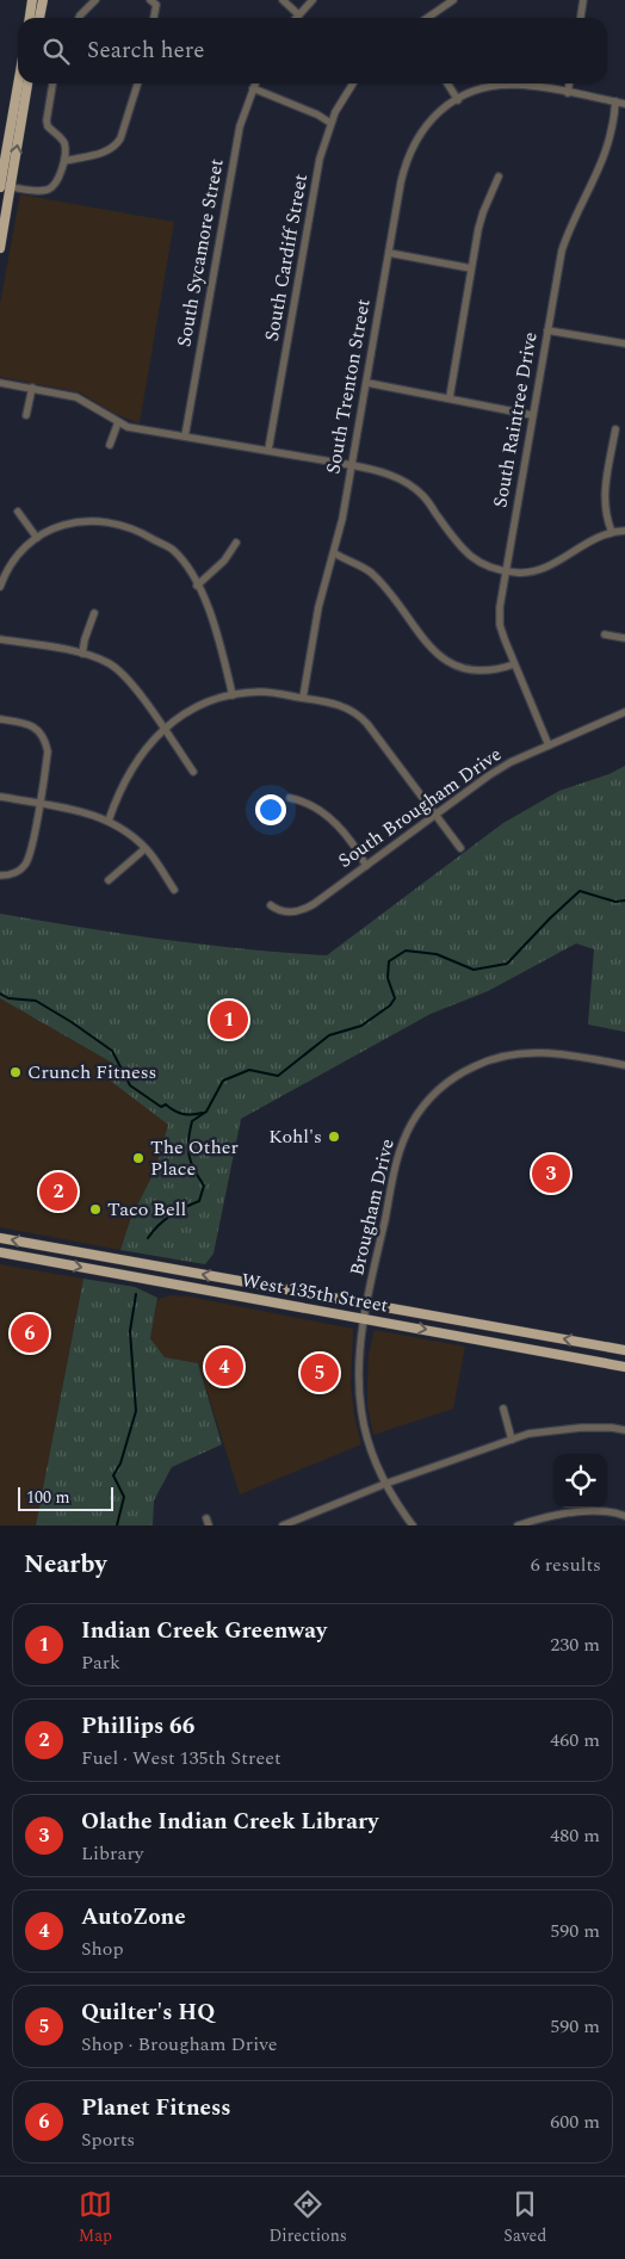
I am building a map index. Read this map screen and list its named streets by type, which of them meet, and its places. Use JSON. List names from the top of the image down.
{
  "streets": {
    "main road": ["West 135th Street"],
    "street": [
      "South Sycamore Street",
      "South Cardiff Street",
      "South Trenton Street",
      "South Raintree Drive",
      "South Brougham Drive",
      "Brougham Drive"
    ]
  },
  "crossings": [
    ["South Trenton Street", "South Raintree Drive"],
    ["South Raintree Drive", "South Brougham Drive"],
    ["Brougham Drive", "West 135th Street"]
  ],
  "places": [
    "Crunch Fitness",
    "Kohl's",
    "The Other Place",
    "Taco Bell"
  ],
  "scale_bar": "100 m",
  "page": {
    "search": "Search here",
    "pins": [
      "1",
      "3",
      "2",
      "6",
      "4",
      "5"
    ],
    "scale": "100 m",
    "heading": ["Nearby", "6 results"],
    "list": [
      {
        "mark": "1",
        "name": "Indian Creek Greenway",
        "note": "Park",
        "value": "230 m"
      },
      {
        "mark": "2",
        "name": "Phillips 66",
        "note": "Fuel · West 135th Street",
        "value": "460 m"
      },
      {
        "mark": "3",
        "name": "Olathe Indian Creek Library",
        "note": "Library",
        "value": "480 m"
      },
      {
        "mark": "4",
        "name": "AutoZone",
        "note": "Shop",
        "value": "590 m"
      },
      {
        "mark": "5",
        "name": "Quilter's HQ",
        "note": "Shop · Brougham Drive",
        "value": "590 m"
      },
      {
        "mark": "6",
        "name": "Planet Fitness",
        "note": "Sports",
        "value": "600 m"
      }
    ],
    "nav": ["Map", "Directions", "Saved"]
  }
}
